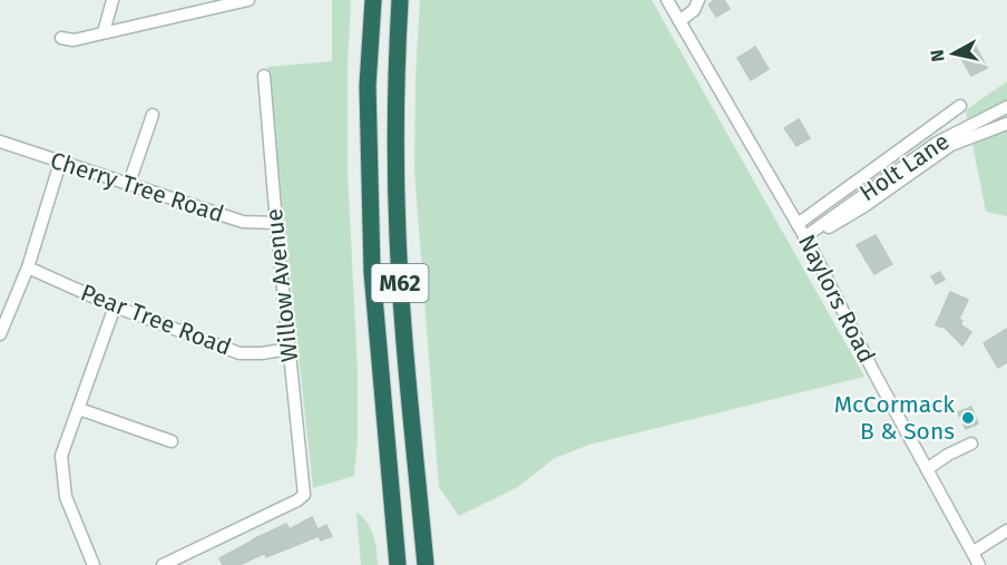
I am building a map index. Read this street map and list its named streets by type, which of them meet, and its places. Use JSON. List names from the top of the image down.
{
  "streets": {
    "highway": ["M62"],
    "street": [
      "Holt Lane",
      "Cherry Tree Road",
      "Willow Avenue",
      "Naylors Road",
      "Pear Tree Road"
    ]
  },
  "crossings": [
    ["Holt Lane", "Naylors Road"],
    ["Cherry Tree Road", "Willow Avenue"],
    ["Willow Avenue", "Pear Tree Road"]
  ],
  "places": ["McCormack B & Sons"],
  "north": "left"
}
